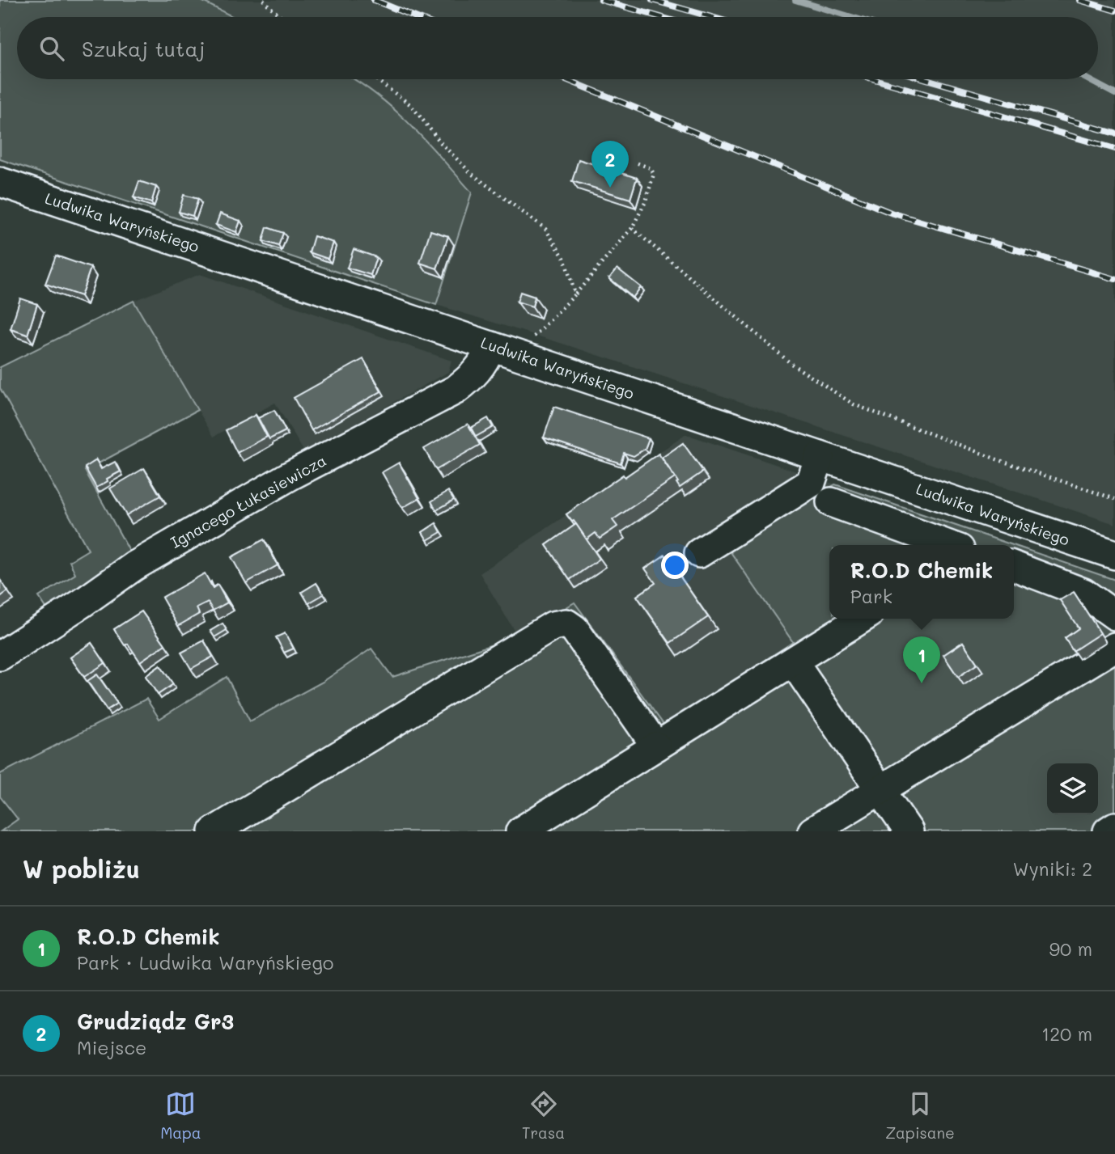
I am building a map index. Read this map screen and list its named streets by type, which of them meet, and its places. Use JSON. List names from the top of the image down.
{
  "streets": {
    "street": ["Ludwika Waryńskiego", "Ignacego Łukasiewicza"]
  },
  "crossings": [
    ["Ludwika Waryńskiego", "Ignacego Łukasiewicza"]
  ],
  "page": {
    "search": "Szukaj tutaj",
    "pins": ["2", "1"],
    "popup": ["R.O.D Chemik", "Park"],
    "heading": ["W pobliżu", "Wyniki: 2"],
    "list": [
      {
        "mark": "1",
        "name": "R.O.D Chemik",
        "note": "Park · Ludwika Waryńskiego",
        "value": "90 m"
      },
      {
        "mark": "2",
        "name": "Grudziądz Gr3",
        "note": "Miejsce",
        "value": "120 m"
      }
    ],
    "nav": ["Mapa", "Trasa", "Zapisane"]
  }
}
